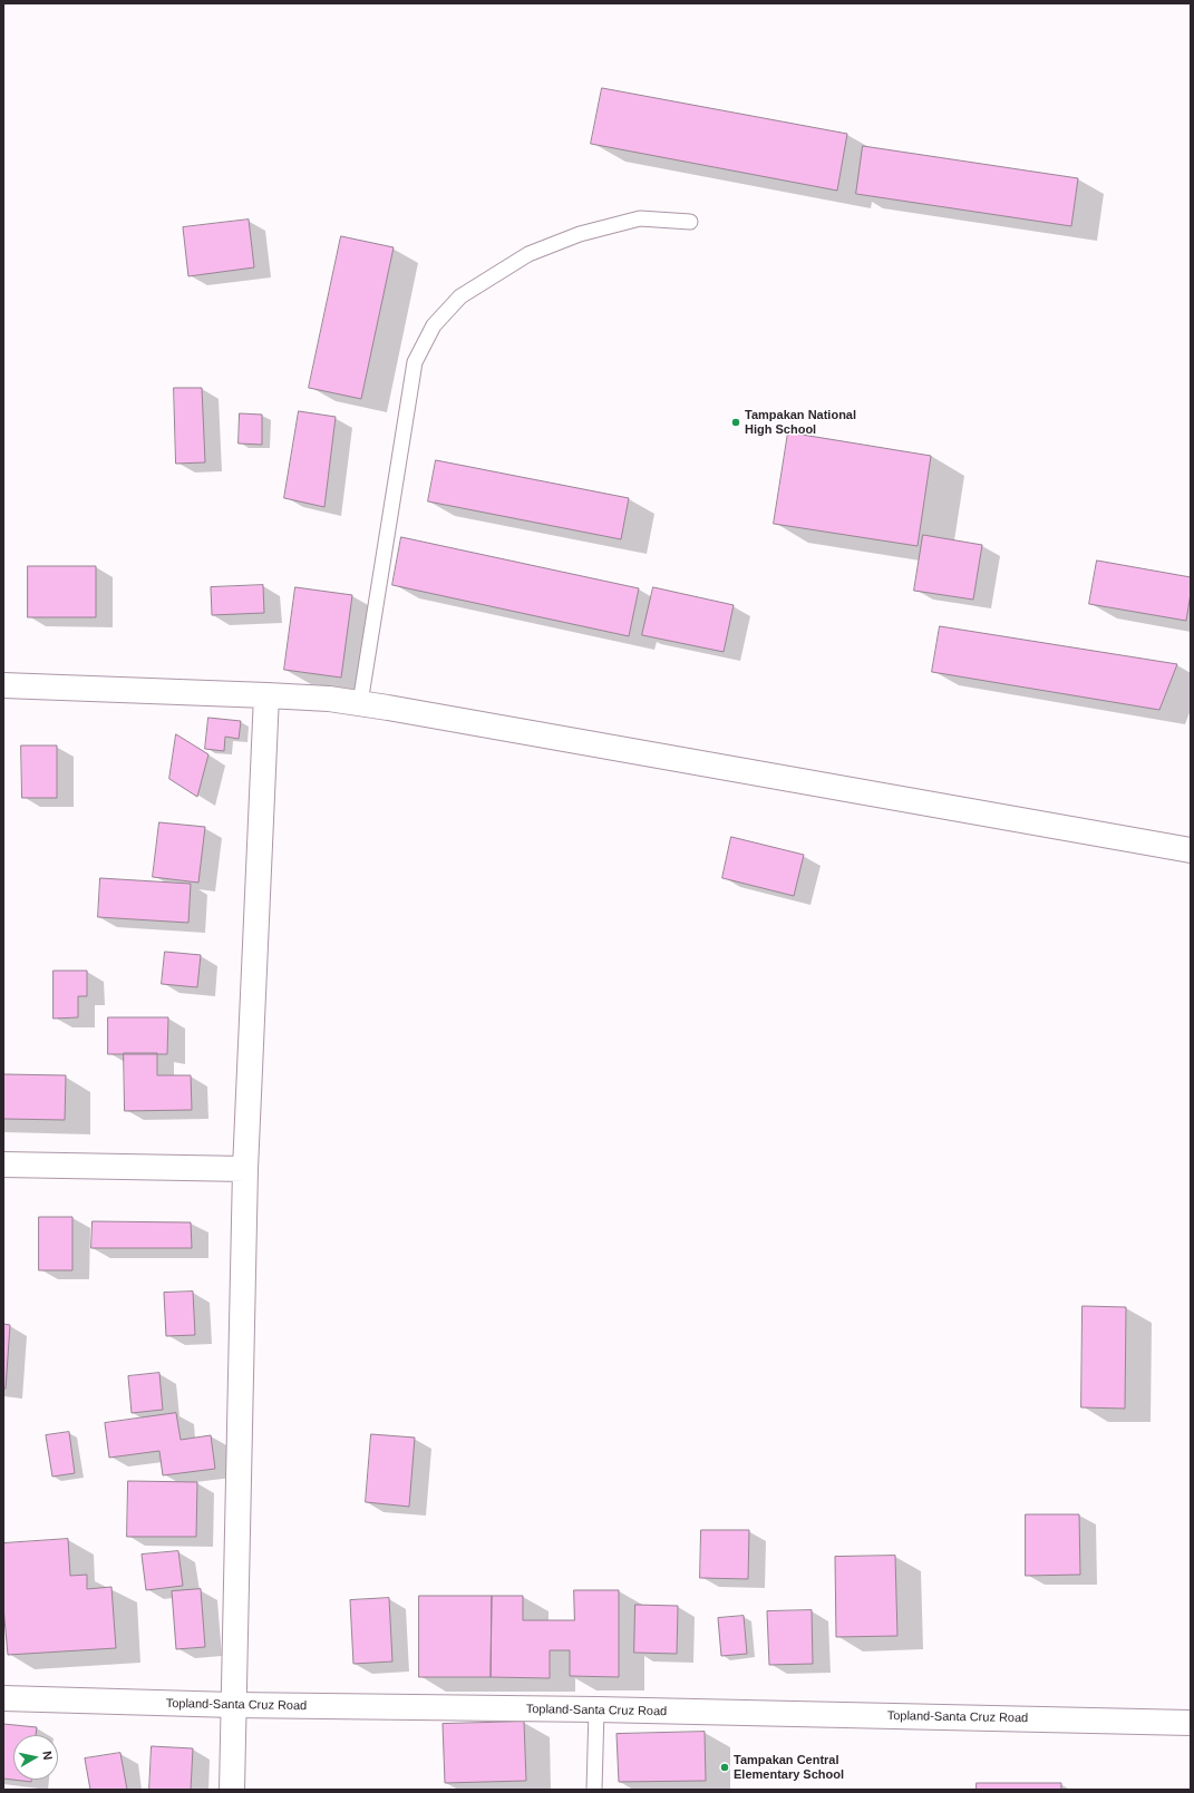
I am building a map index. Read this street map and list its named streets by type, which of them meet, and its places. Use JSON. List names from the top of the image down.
{
  "streets": {
    "street": ["Topland-Santa Cruz Road"]
  },
  "places": ["Tampakan National High School", "Tampakan Central Elementary School"],
  "north": "right"
}
